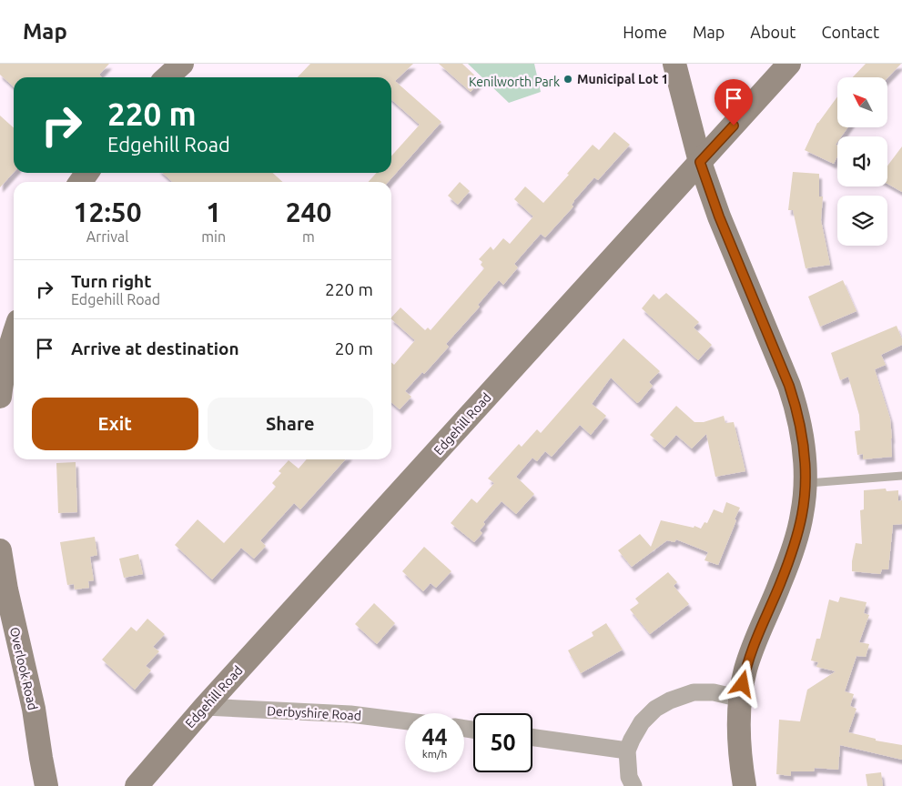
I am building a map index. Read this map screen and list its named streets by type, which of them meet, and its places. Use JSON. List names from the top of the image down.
{
  "streets": {
    "street": ["Edgehill Road", "Overlook Road", "Derbyshire Road"]
  },
  "crossings": [
    ["Edgehill Road", "Derbyshire Road"]
  ],
  "parks": ["Kenilworth Park"],
  "places": ["Municipal Lot 1"],
  "north": "top left",
  "page": {
    "header": "Map",
    "nav": [
      "Home",
      "Map",
      "About",
      "Contact"
    ],
    "turn": ["220 m", "Edgehill Road"],
    "eta": [
      "12:50",
      "Arrival",
      "1",
      "min",
      "240",
      "m"
    ],
    "list": [
      {
        "name": "Turn right",
        "note": "Edgehill Road",
        "value": "220 m"
      },
      {
        "name": "Arrive at destination",
        "value": "20 m"
      }
    ],
    "buttons": ["Exit", "Share"],
    "speed": "44 km/h",
    "limit": "50"
  }
}
